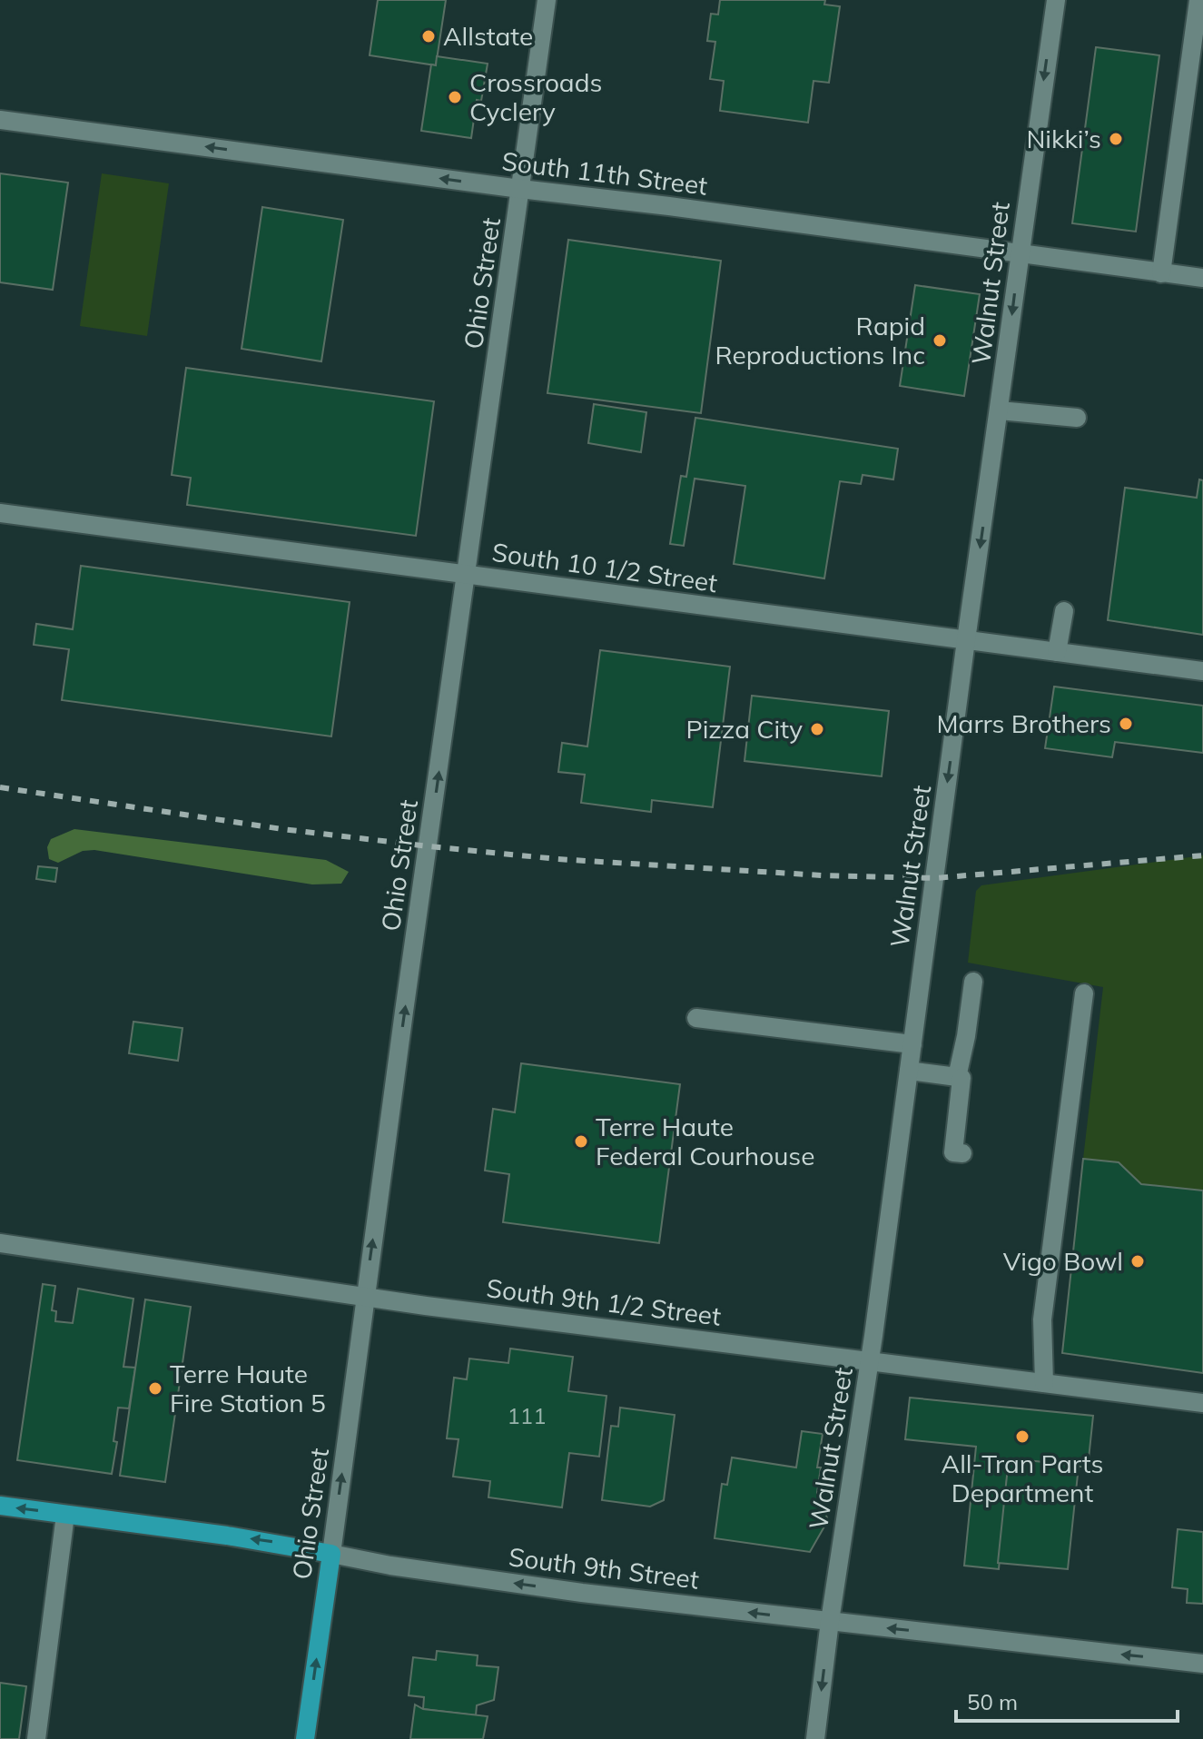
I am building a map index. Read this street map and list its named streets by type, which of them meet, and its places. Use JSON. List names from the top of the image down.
{
  "streets": {
    "main road": ["Ohio Street", "South 9th Street"],
    "street": [
      "South 11th Street",
      "Walnut Street",
      "South 10 1/2 Street",
      "South 9th 1/2 Street"
    ]
  },
  "crossings": [
    ["South 11th Street", "Ohio Street"],
    ["South 11th Street", "Walnut Street"],
    ["Ohio Street", "South 10 1/2 Street"],
    ["Ohio Street", "South 9th 1/2 Street"],
    ["Ohio Street", "South 9th Street"],
    ["Walnut Street", "South 10 1/2 Street"],
    ["Walnut Street", "South 9th 1/2 Street"],
    ["Walnut Street", "South 9th Street"]
  ],
  "one_way": [
    "South 11th Street",
    "Ohio Street",
    "Walnut Street",
    "South 9th Street"
  ],
  "places": [
    "Allstate",
    "Crossroads Cyclery",
    "Nikki’s",
    "Rapid Reproductions Inc",
    "Marrs Brothers",
    "Pizza City",
    "Terre Haute Federal Courhouse",
    "Vigo Bowl",
    "Terre Haute Fire Station 5",
    "All-Tran Parts Department"
  ],
  "house_numbers": ["111"],
  "scale_bar": "50 m"
}
